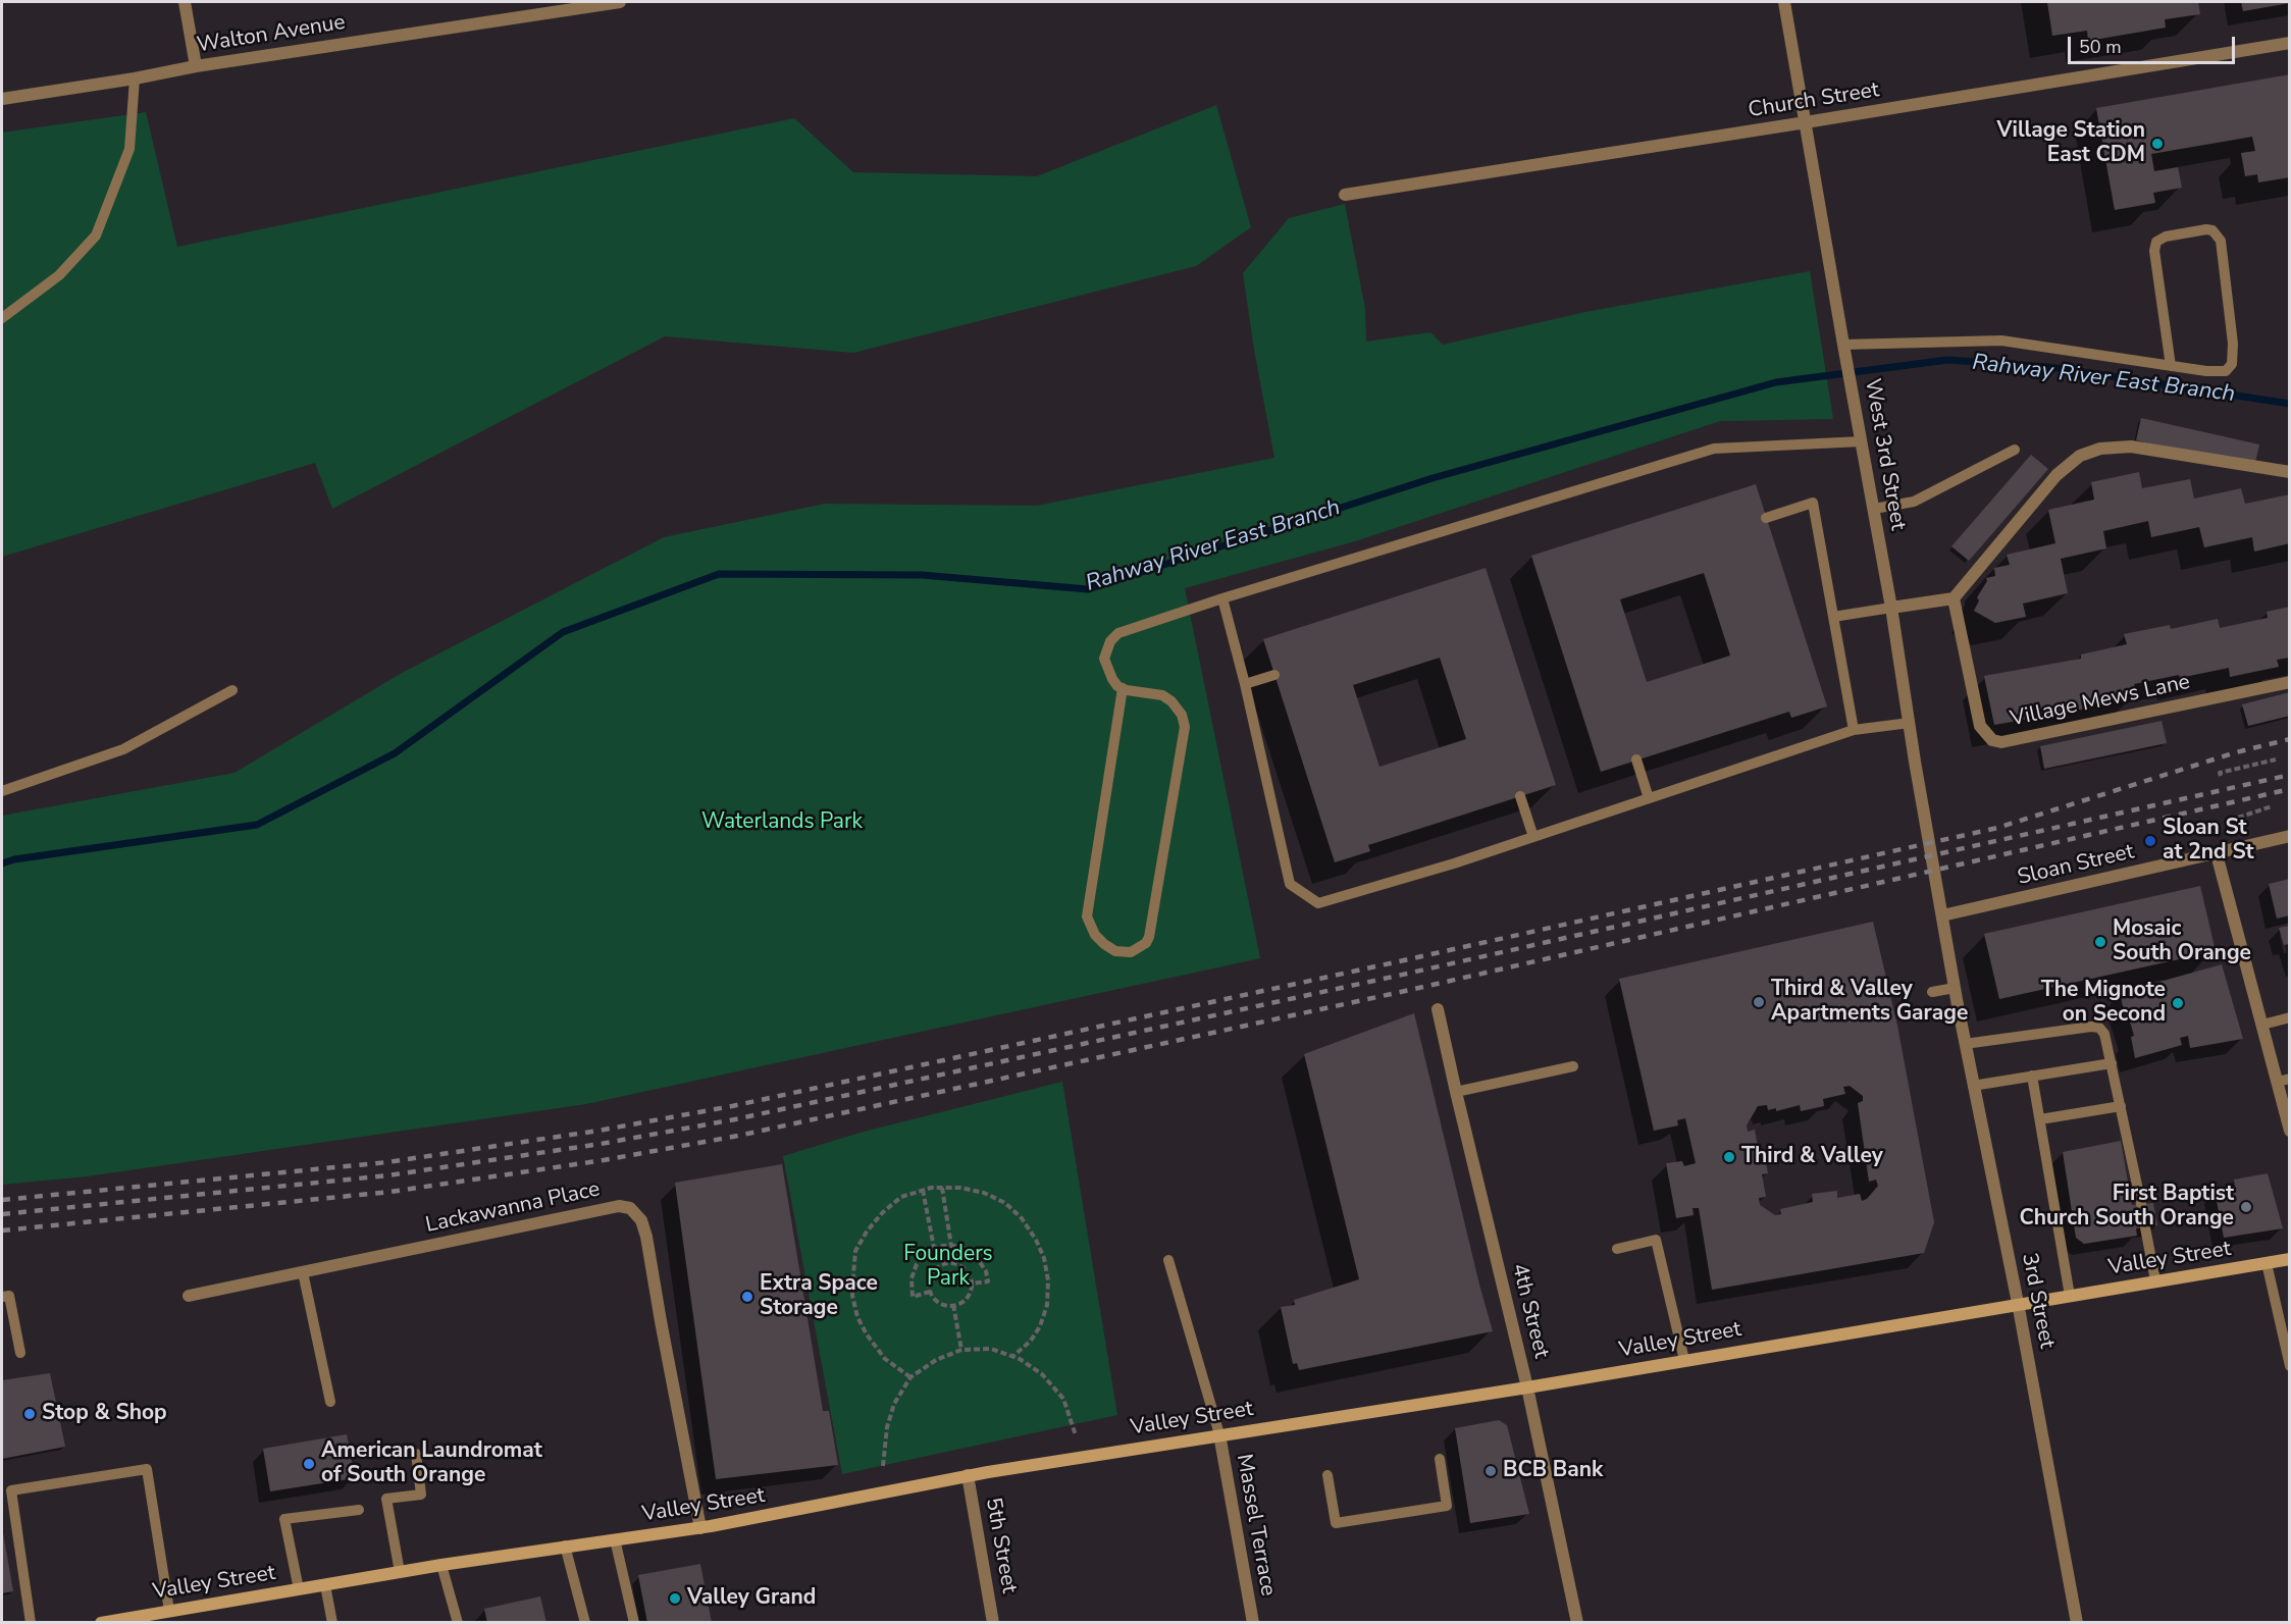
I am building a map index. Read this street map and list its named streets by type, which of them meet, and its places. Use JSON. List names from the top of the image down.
{
  "streets": {
    "main road": ["Valley Street"],
    "street": [
      "Walton Avenue",
      "Church Street",
      "West 3rd Street",
      "Village Mews Lane",
      "Sloan Street",
      "Lackawanna Place",
      "3rd Street",
      "4th Street",
      "Massel Terrace",
      "5th Street"
    ]
  },
  "crossings": [
    ["Church Street", "West 3rd Street"],
    ["West 3rd Street", "Sloan Street"],
    ["West 3rd Street", "3rd Street"],
    ["Sloan Street", "3rd Street"],
    ["Lackawanna Place", "Valley Street"],
    ["Valley Street", "3rd Street"],
    ["Valley Street", "4th Street"],
    ["Valley Street", "Massel Terrace"],
    ["Valley Street", "5th Street"]
  ],
  "water": ["Rahway River East Branch"],
  "parks": ["Waterlands Park", "Founders Park"],
  "places": [
    "Village Station East CDM",
    "Sloan St at 2nd St",
    "Mosaic South Orange",
    "Third & Valley Apartments Garage",
    "The Mignote on Second",
    "Third & Valley",
    "First Baptist Church South Orange",
    "Extra Space Storage",
    "Stop & Shop",
    "American Laundromat of South Orange",
    "BCB Bank",
    "Valley Grand"
  ],
  "scale_bar": "50 m"
}
